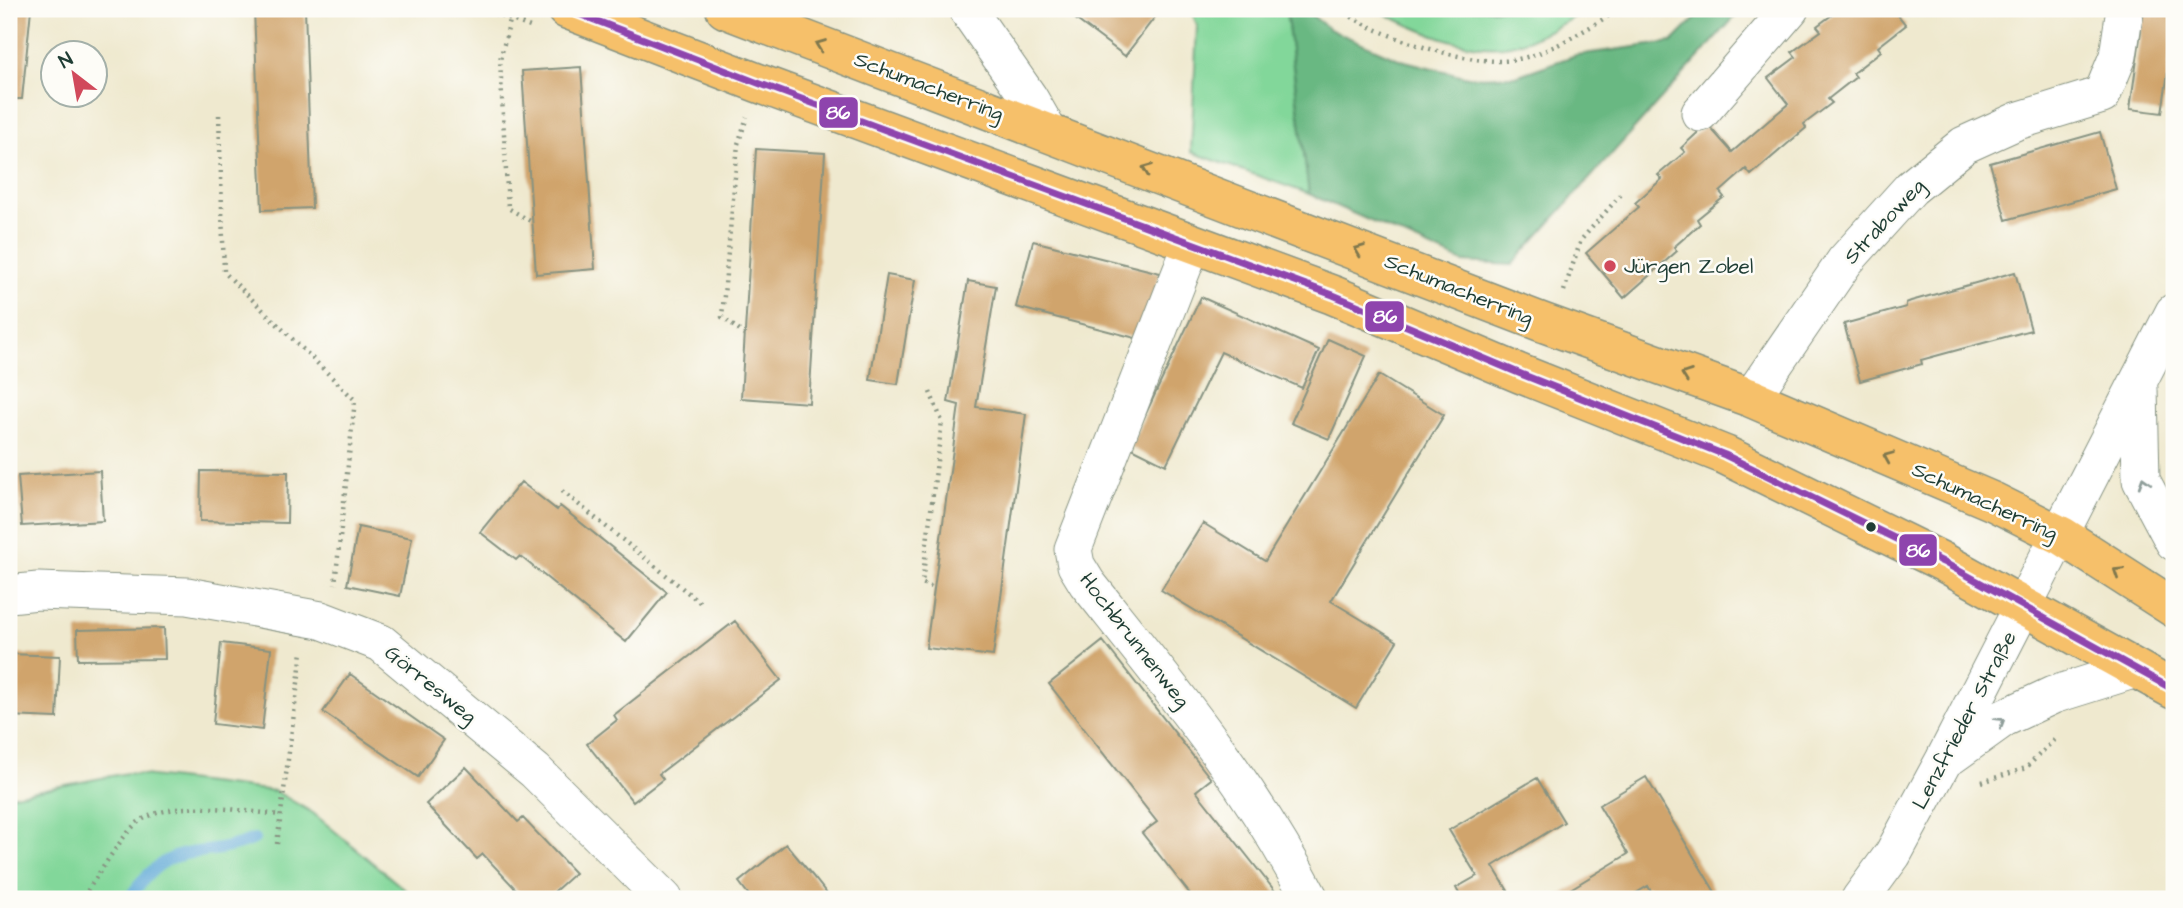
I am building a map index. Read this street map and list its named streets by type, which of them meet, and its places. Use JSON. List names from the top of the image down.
{
  "streets": {
    "main road": ["Schumacherring"],
    "street": [
      "Straboweg",
      "Hochbrunnenweg",
      "Görresweg",
      "Lenzfrieder Straße"
    ]
  },
  "crossings": [
    ["Schumacherring", "Straboweg"],
    ["Schumacherring", "Lenzfrieder Straße"]
  ],
  "places": ["Jürgen Zobel"],
  "lines": ["transit line 86"],
  "north": "top left"
}
